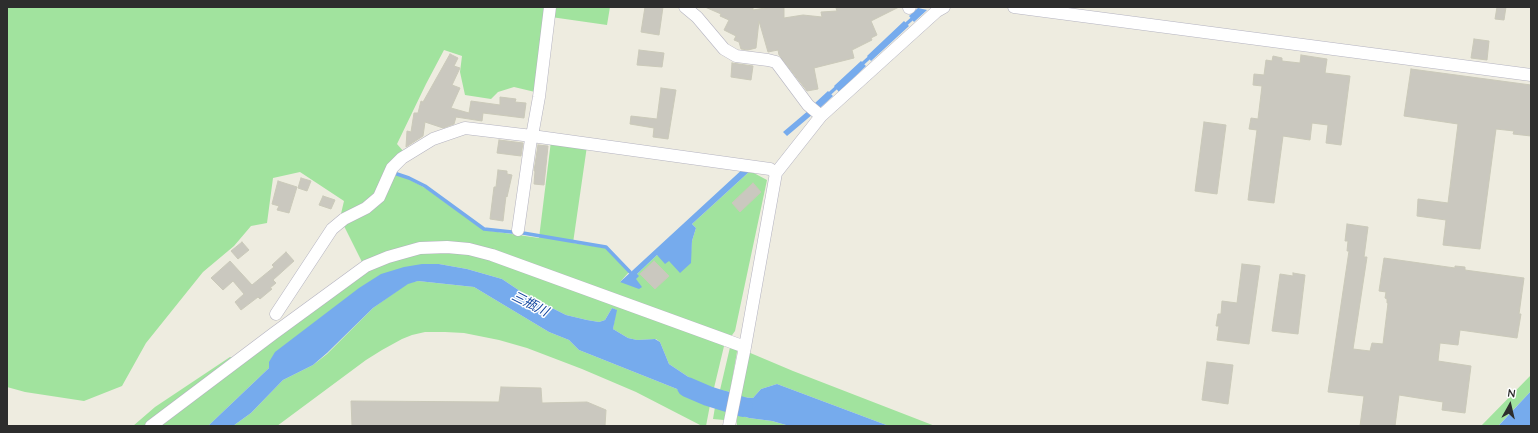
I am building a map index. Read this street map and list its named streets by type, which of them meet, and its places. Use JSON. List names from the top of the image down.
{
  "water": ["三瓶川"],
  "north": "top"
}
